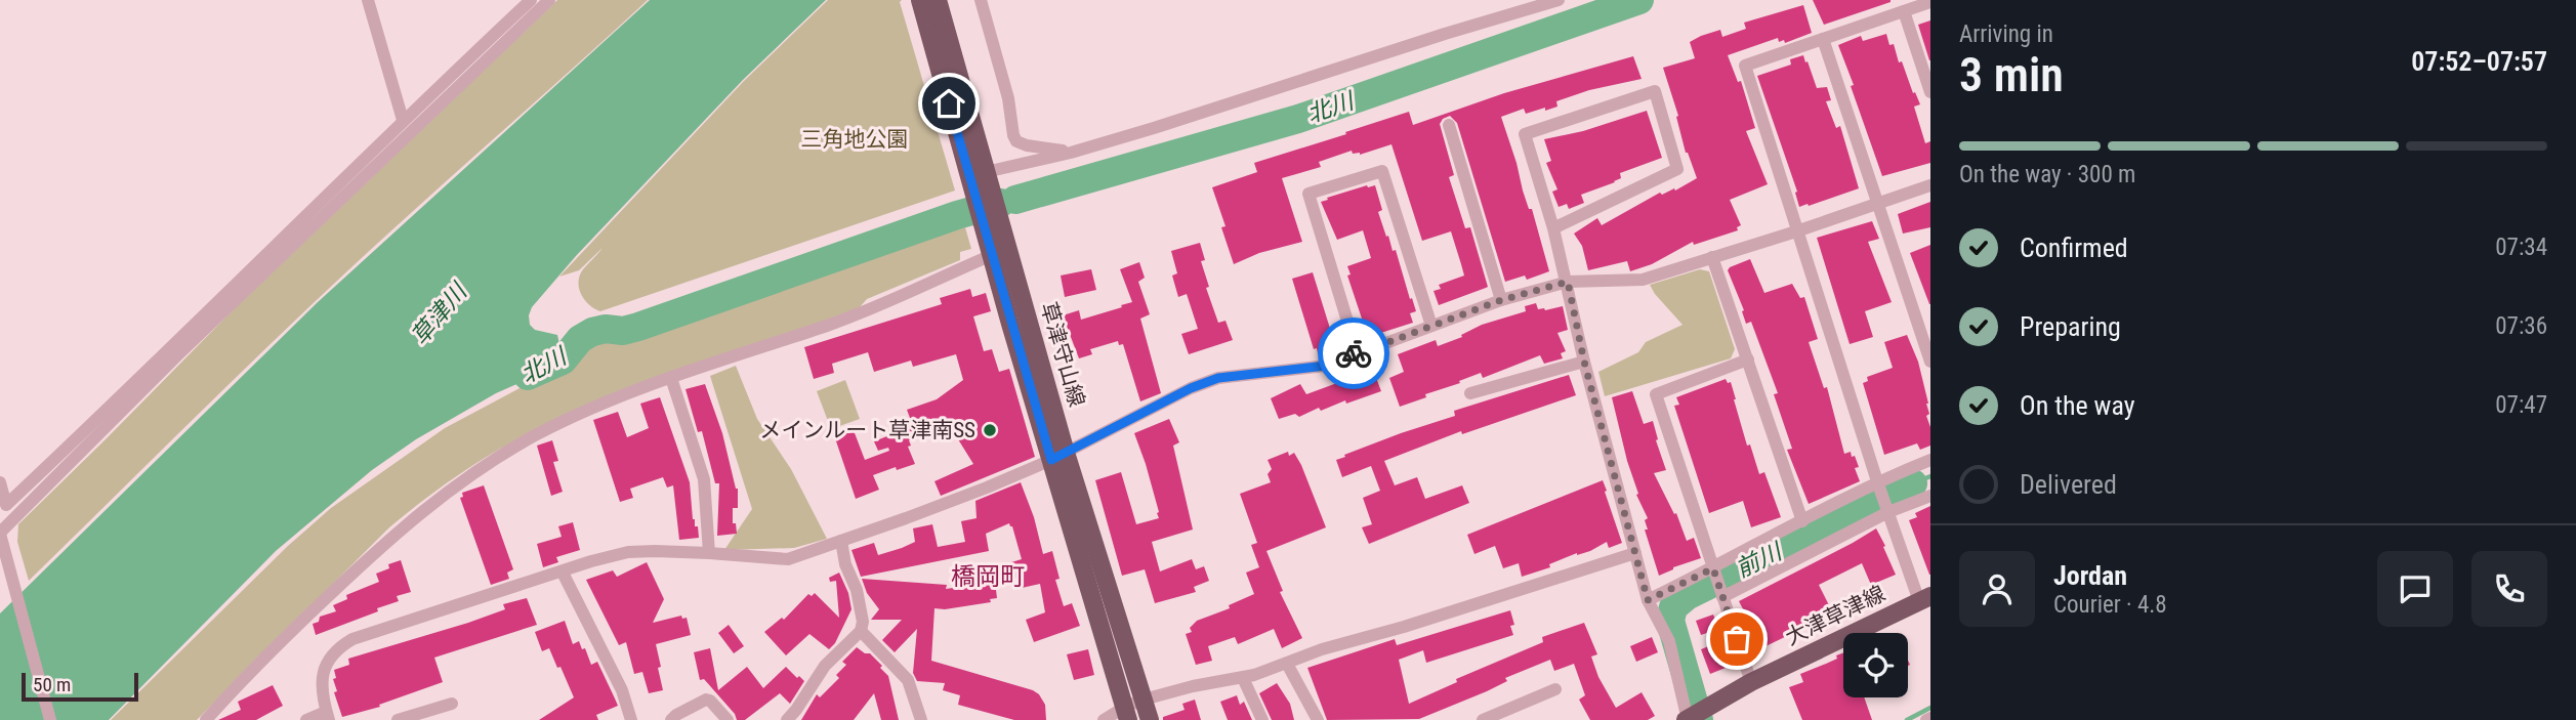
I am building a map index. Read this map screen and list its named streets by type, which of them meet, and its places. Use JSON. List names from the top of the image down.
{
  "streets": {
    "main road": ["草津守山線", "大津草津線"]
  },
  "districts": ["橋岡町"],
  "water": ["北川", "草津川", "前川"],
  "parks": ["三角地公園"],
  "places": ["メインルート草津南SS"],
  "scale_bar": "50 m",
  "page": {
    "heading": ["3 min", "Arriving in", "07:52–07:57"],
    "panel": ["Jordan", "Courier · 4.8"],
    "bar": "On the way · 300 m",
    "list": [
      ["Confirmed", "07:34"],
      ["Preparing", "07:36"],
      ["On the way", "07:47"],
      "Delivered"
    ],
    "scale": "50 m"
  }
}
